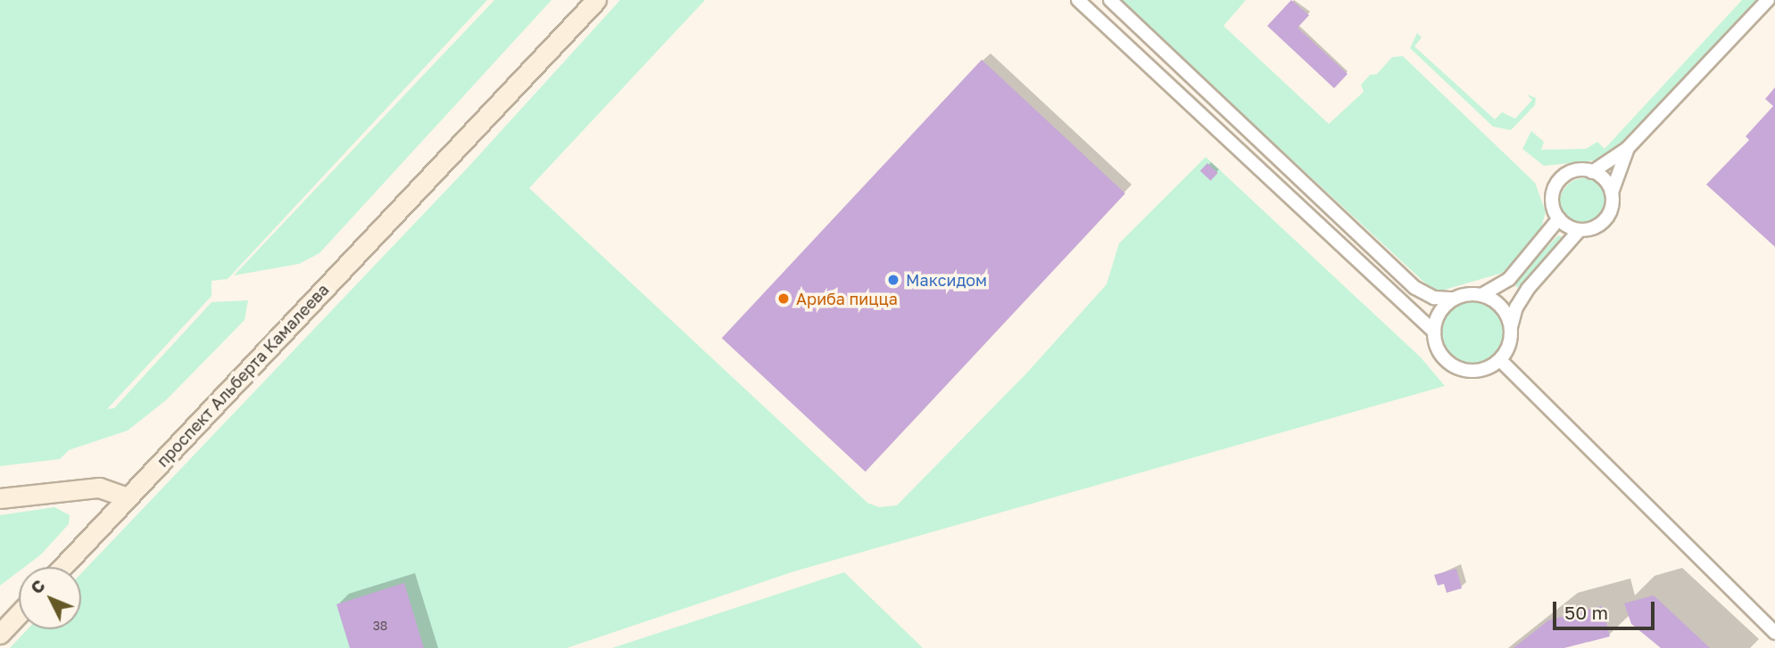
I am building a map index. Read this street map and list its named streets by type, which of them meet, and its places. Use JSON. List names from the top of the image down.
{
  "streets": {
    "main road": ["проспект Альберта Камалеева"]
  },
  "places": ["Максидом", "Ариба пицца"],
  "house_numbers": ["38"],
  "scale_bar": "50 m",
  "north": "top left"
}
